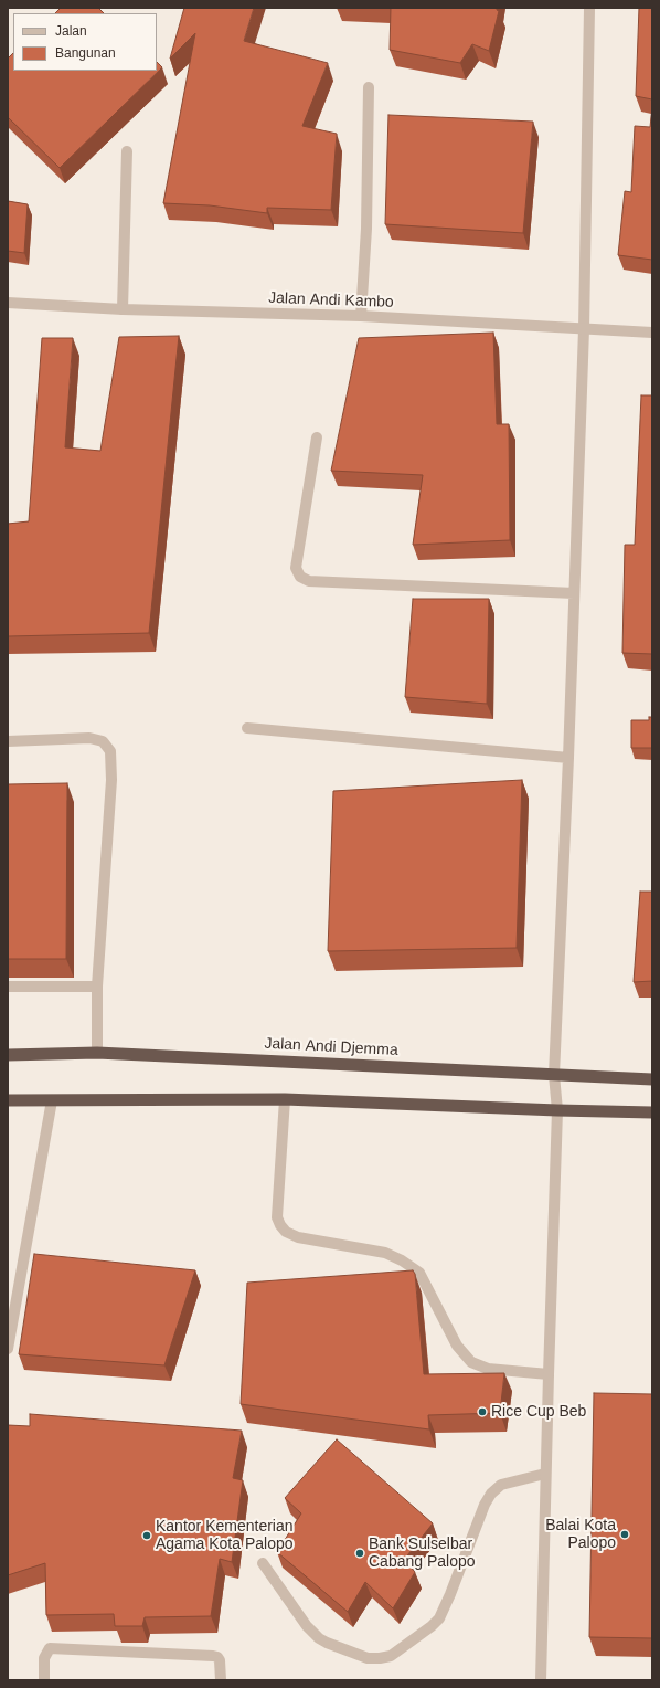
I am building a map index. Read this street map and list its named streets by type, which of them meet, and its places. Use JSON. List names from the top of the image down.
{
  "streets": {
    "highway": ["Jalan Andi Djemma"],
    "street": ["Jalan Andi Kambo"]
  },
  "places": [
    "Rice Cup Beb",
    "Balai Kota Palopo",
    "Kantor Kementerian Agama Kota Palopo",
    "Bank Sulselbar Cabang Palopo"
  ],
  "legend": ["Jalan", "Bangunan"]
}
